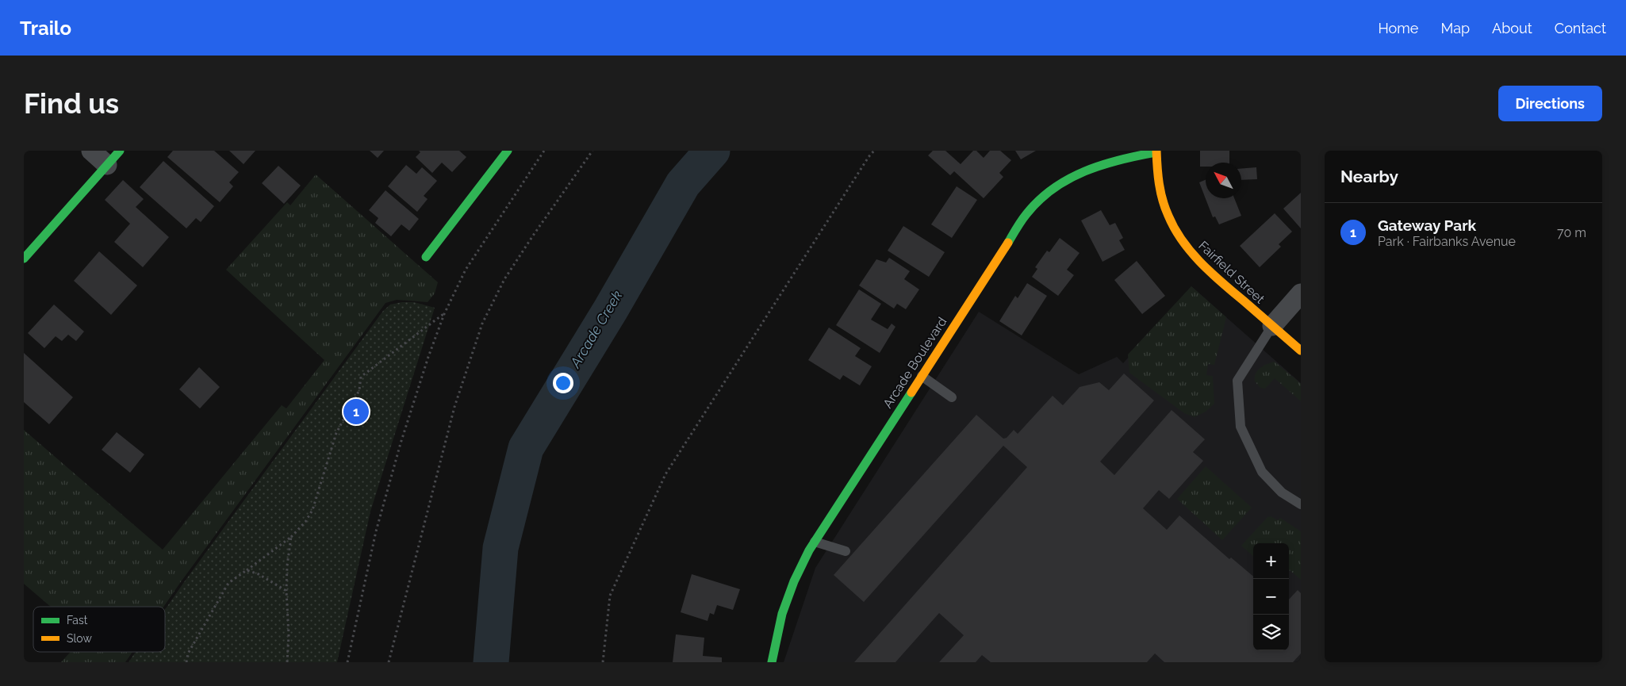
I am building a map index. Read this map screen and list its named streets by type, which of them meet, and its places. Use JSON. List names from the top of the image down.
{
  "streets": {
    "street": ["Fairfield Street", "Arcade Boulevard"]
  },
  "crossings": [
    ["Fairfield Street", "Arcade Boulevard"]
  ],
  "water": ["Arcade Creek"],
  "legend": ["Fast", "Slow"],
  "north": "top left",
  "page": {
    "header": "Trailo",
    "nav": [
      "Home",
      "Map",
      "About",
      "Contact"
    ],
    "buttons": "Directions",
    "title": "Find us",
    "heading": "Nearby",
    "list": [
      {
        "mark": "1",
        "name": "Gateway Park",
        "note": "Park · Fairbanks Avenue",
        "value": "70 m"
      }
    ],
    "pins": "1",
    "map_buttons": ["+", "−"]
  }
}
